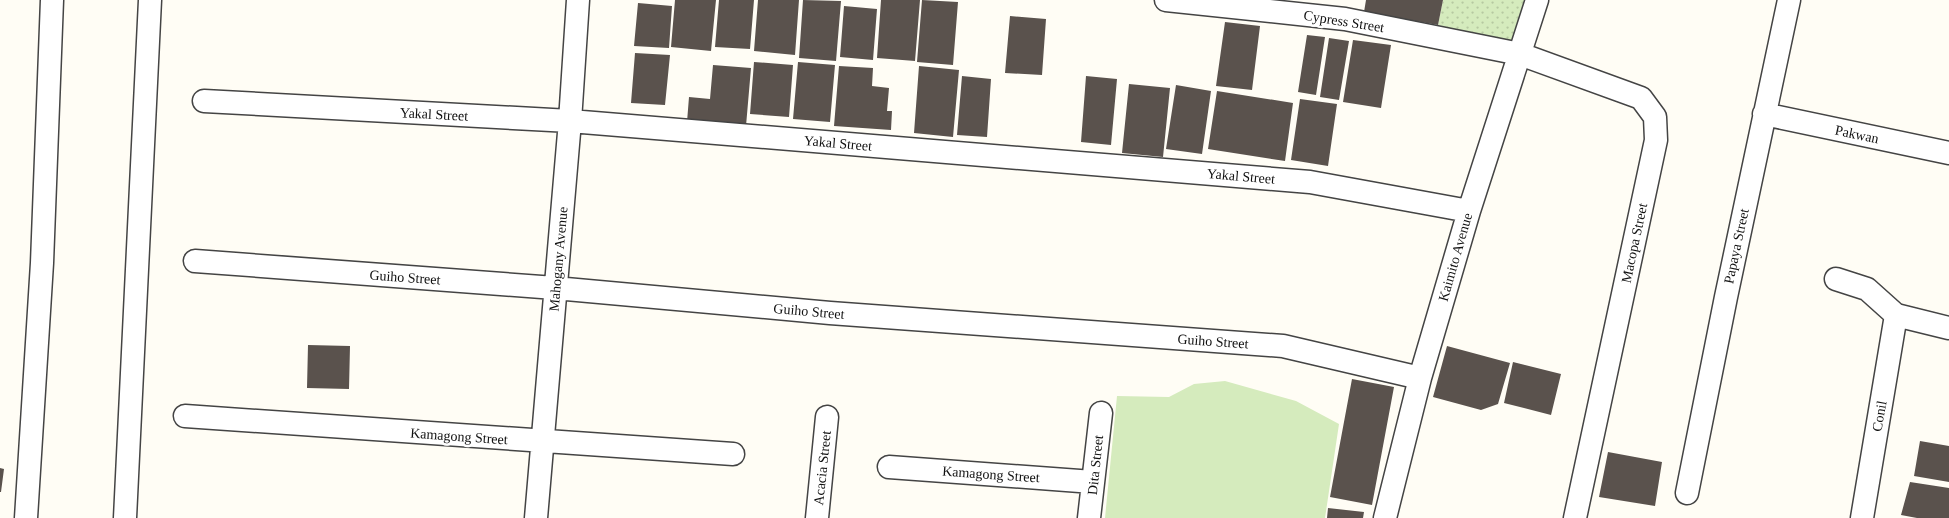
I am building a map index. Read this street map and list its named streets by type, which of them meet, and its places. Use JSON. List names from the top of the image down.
{
  "streets": {
    "street": [
      "Cypress Street",
      "Yakal Street",
      "Pakwan",
      "Macopa Street",
      "Papaya Street",
      "Kaimito Avenue",
      "Mahogany Avenue",
      "Guiho Street",
      "Conil",
      "Kamagong Street",
      "Dita Street",
      "Acacia Street"
    ]
  },
  "crossings": [
    ["Cypress Street", "Macopa Street"],
    ["Cypress Street", "Kaimito Avenue"],
    ["Yakal Street", "Kaimito Avenue"],
    ["Yakal Street", "Mahogany Avenue"],
    ["Pakwan", "Papaya Street"],
    ["Macopa Street", "Kaimito Avenue"],
    ["Kaimito Avenue", "Guiho Street"],
    ["Mahogany Avenue", "Guiho Street"],
    ["Mahogany Avenue", "Kamagong Street"],
    ["Kamagong Street", "Dita Street"]
  ]
}
